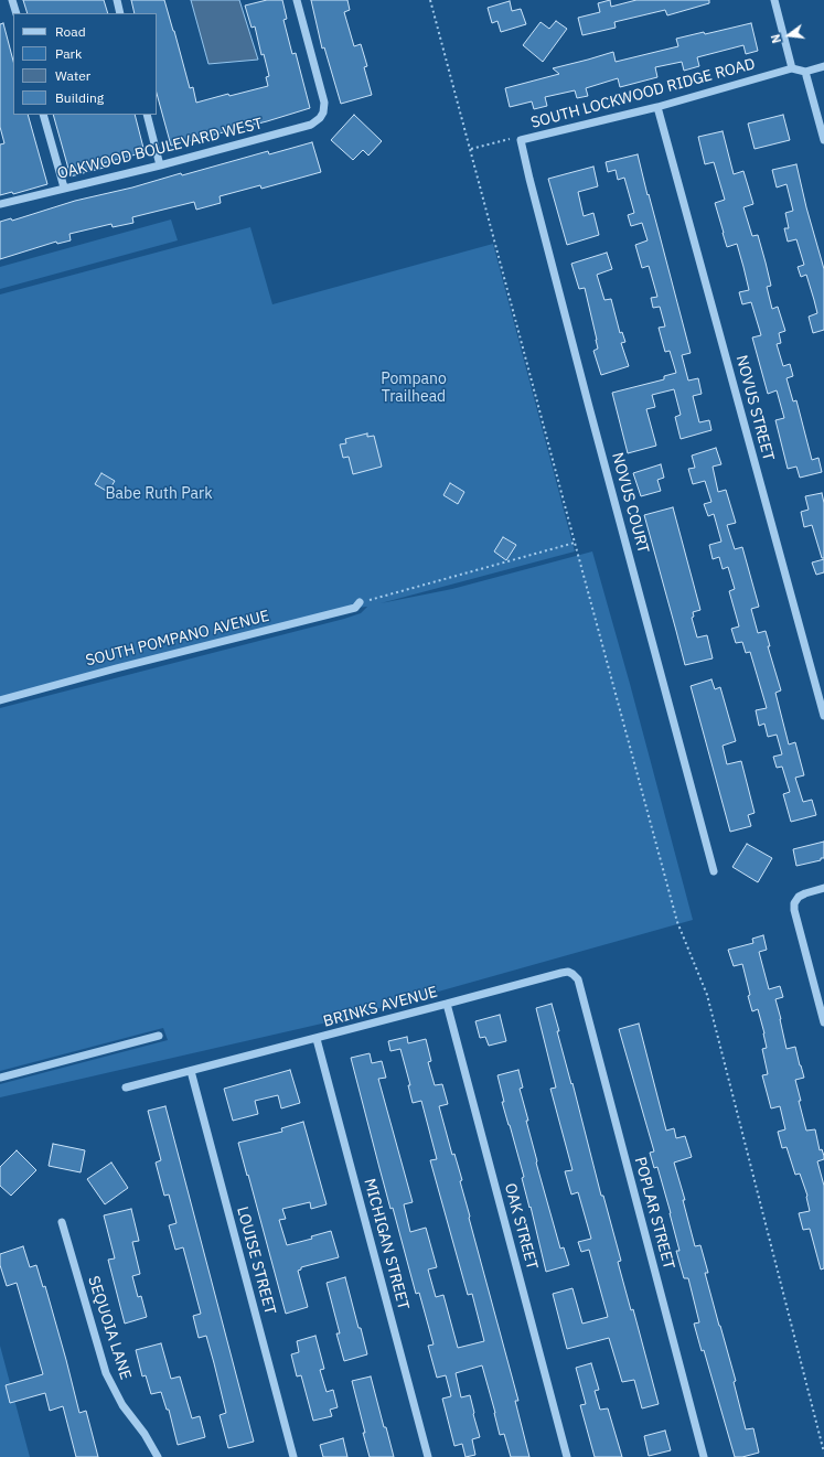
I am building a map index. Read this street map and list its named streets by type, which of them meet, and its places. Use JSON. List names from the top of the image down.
{
  "streets": {
    "street": [
      "SOUTH LOCKWOOD RIDGE ROAD",
      "OAKWOOD BOULEVARD WEST",
      "NOVUS STREET",
      "NOVUS COURT",
      "SOUTH POMPANO AVENUE",
      "BRINKS AVENUE",
      "POPLAR STREET",
      "OAK STREET",
      "MICHIGAN STREET",
      "LOUISE STREET",
      "SEQUOIA LANE"
    ]
  },
  "crossings": [
    ["SOUTH LOCKWOOD RIDGE ROAD", "NOVUS STREET"],
    ["SOUTH LOCKWOOD RIDGE ROAD", "NOVUS COURT"],
    ["BRINKS AVENUE", "POPLAR STREET"],
    ["BRINKS AVENUE", "OAK STREET"],
    ["BRINKS AVENUE", "MICHIGAN STREET"],
    ["BRINKS AVENUE", "LOUISE STREET"]
  ],
  "parks": ["Pompano Trailhead", "Babe Ruth Park"],
  "legend": [
    "Road",
    "Park",
    "Water",
    "Building"
  ],
  "north": "left"
}
